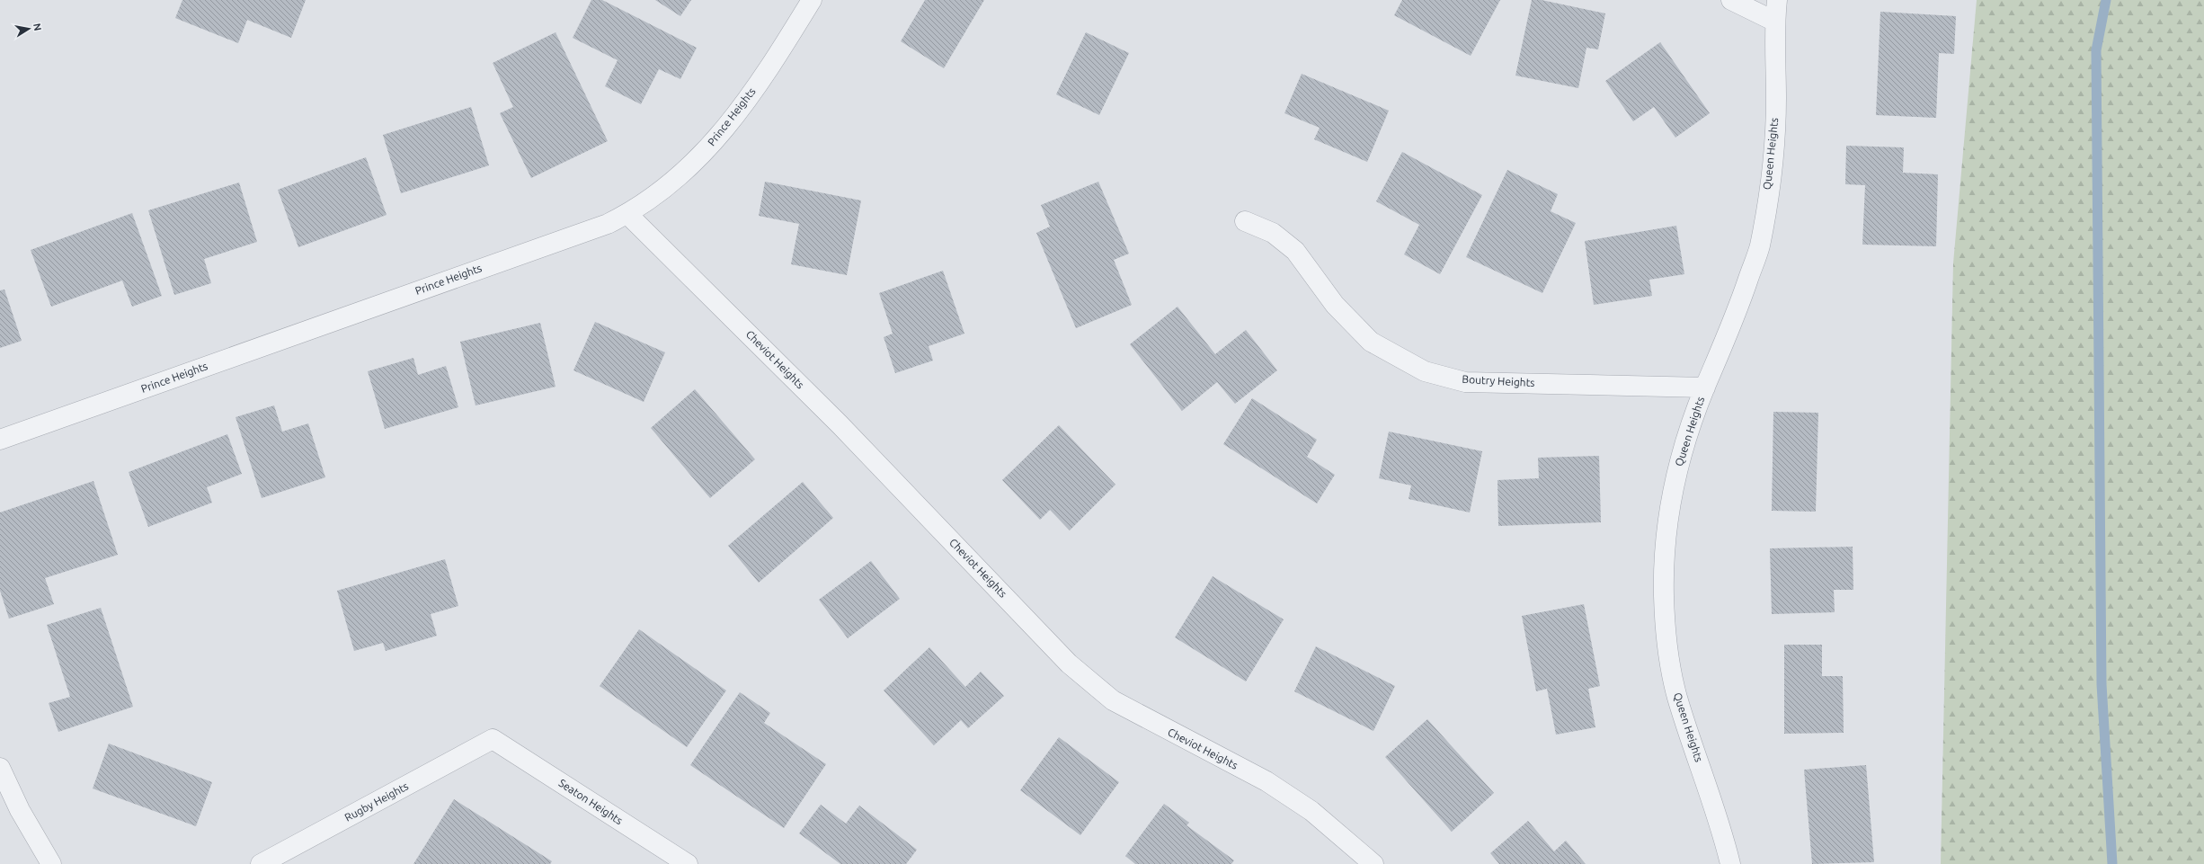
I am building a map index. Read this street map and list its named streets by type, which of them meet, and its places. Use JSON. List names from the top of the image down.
{
  "streets": {
    "street": [
      "Prince Heights",
      "Queen Heights",
      "Cheviot Heights",
      "Boutry Heights",
      "Rugby Heights",
      "Seaton Heights"
    ]
  },
  "crossings": [
    ["Prince Heights", "Cheviot Heights"],
    ["Queen Heights", "Boutry Heights"],
    ["Rugby Heights", "Seaton Heights"]
  ],
  "north": "right"
}
